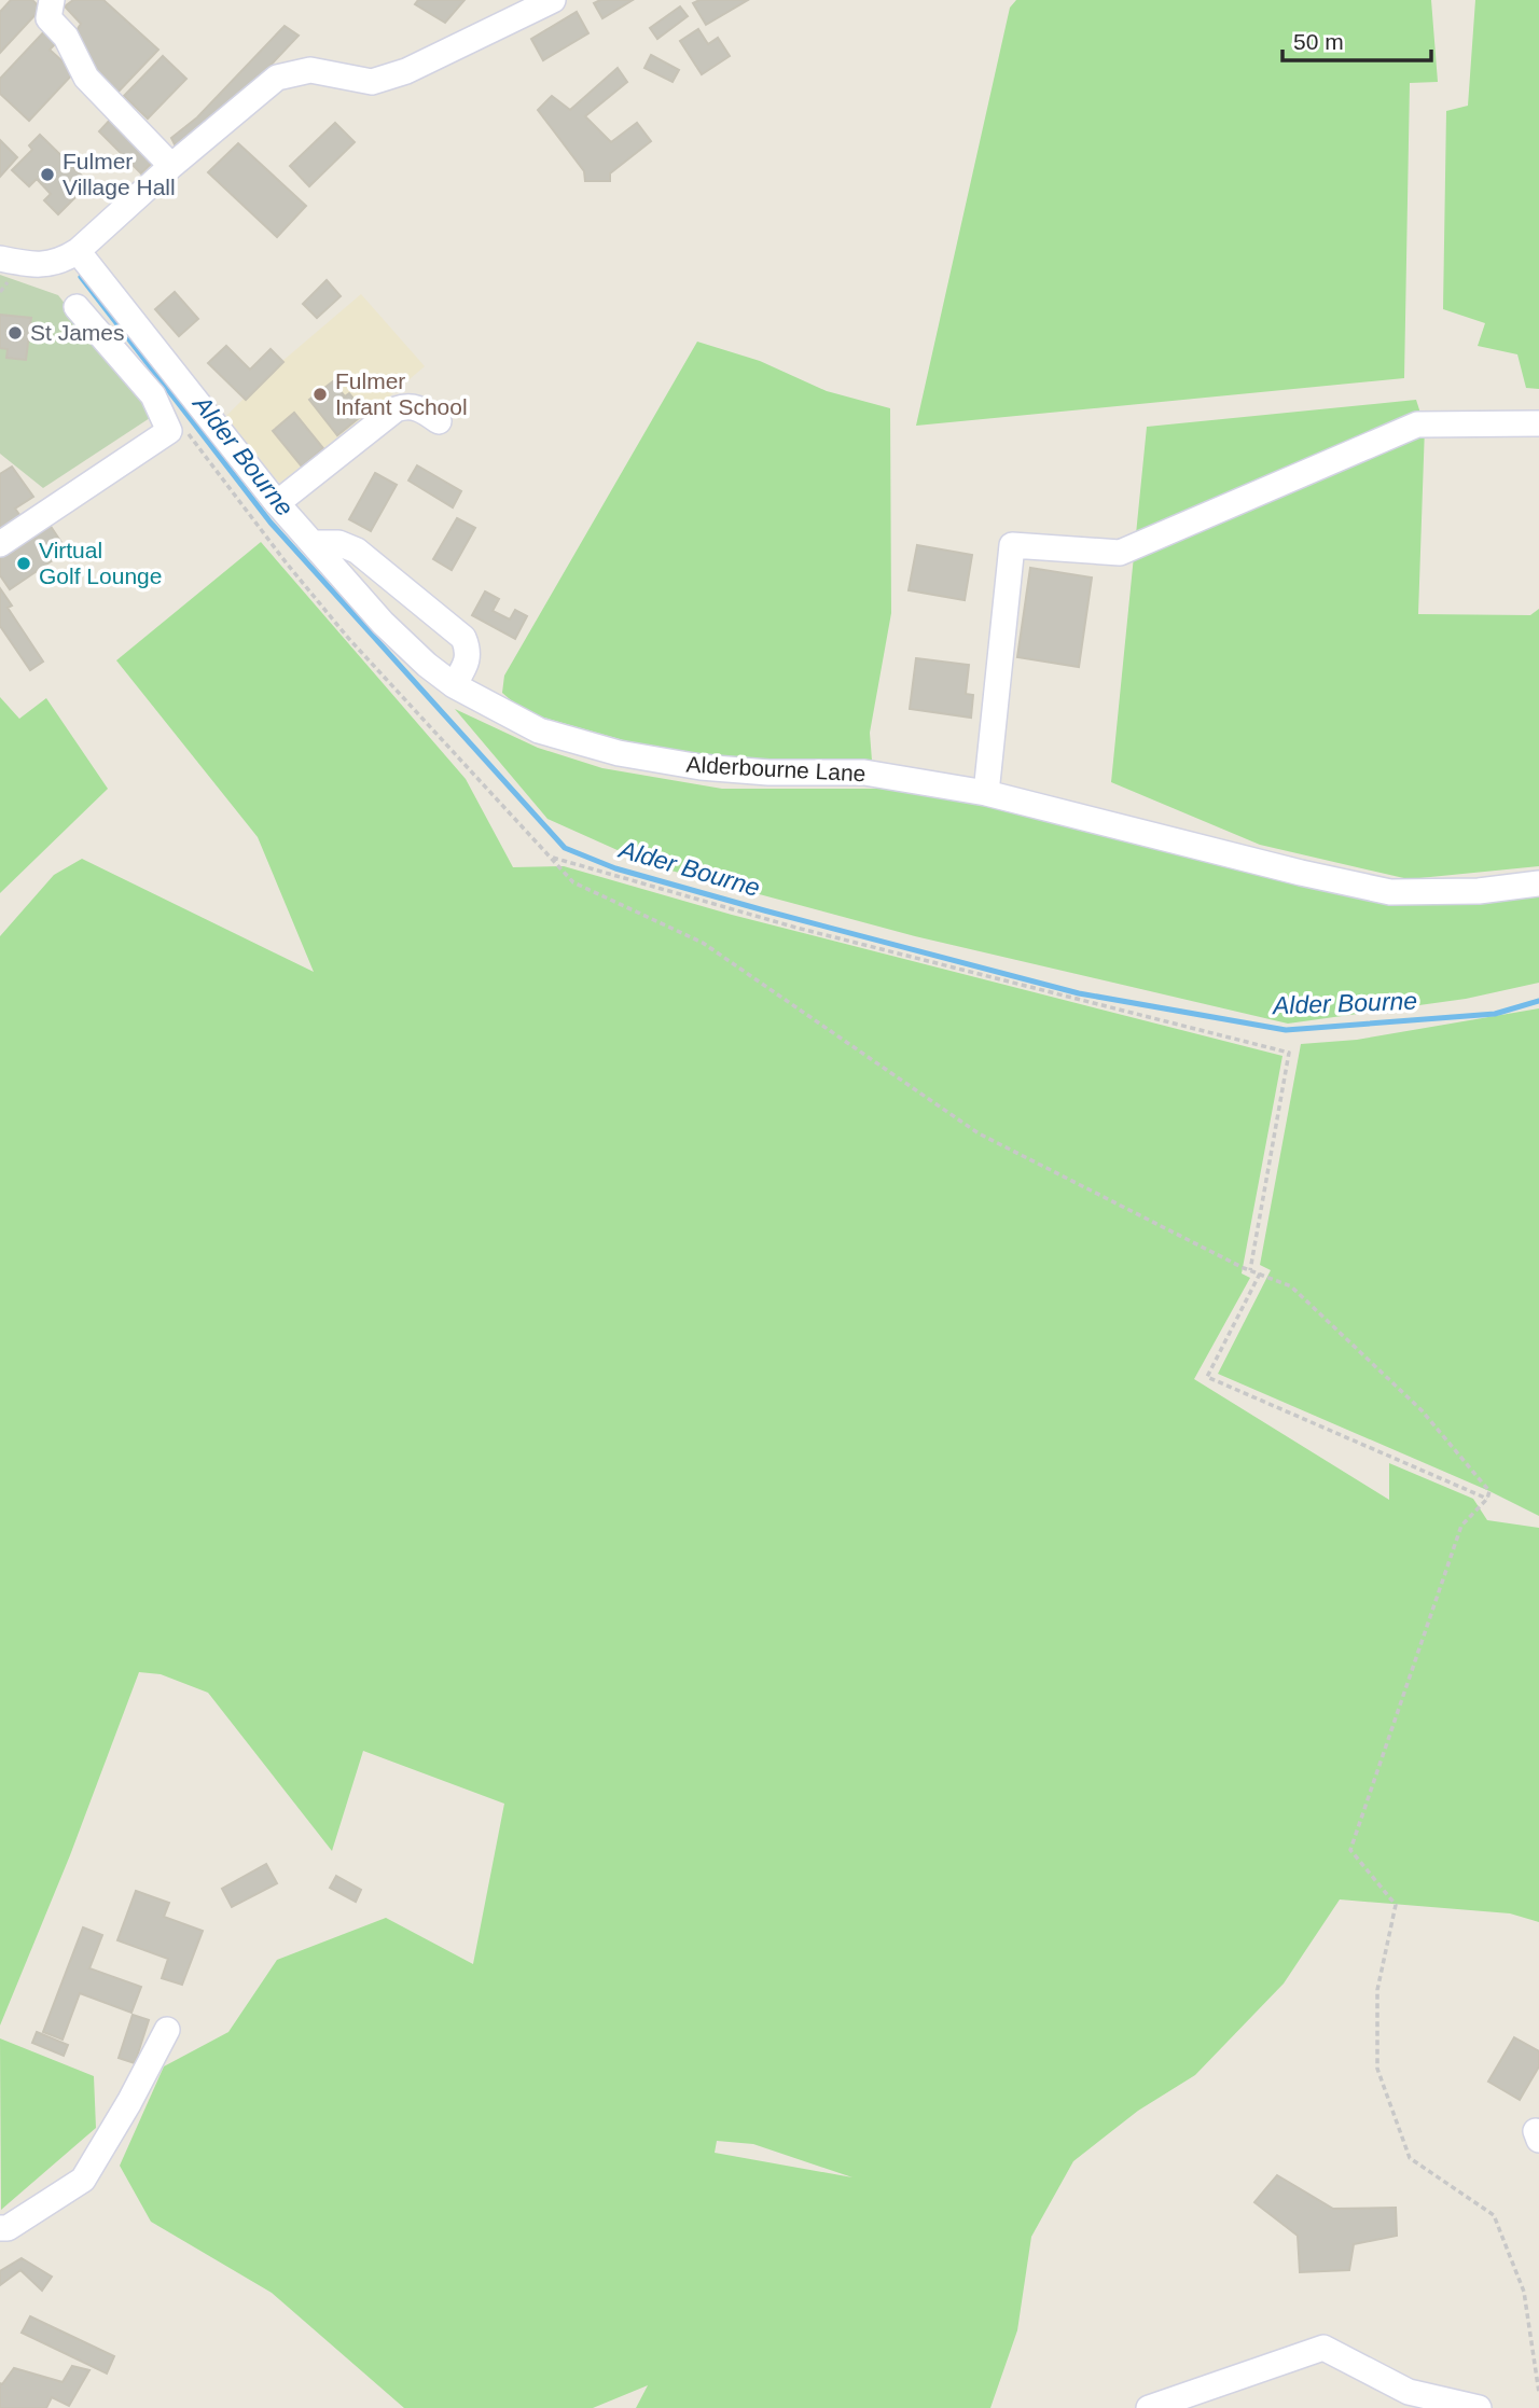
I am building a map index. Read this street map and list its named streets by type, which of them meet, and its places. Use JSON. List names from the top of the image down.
{
  "streets": {
    "street": ["Alderbourne Lane"]
  },
  "water": ["Alder Bourne"],
  "places": [
    "Fulmer Village Hall",
    "St James",
    "Fulmer Infant School",
    "Virtual Golf Lounge"
  ],
  "scale_bar": "50 m"
}
